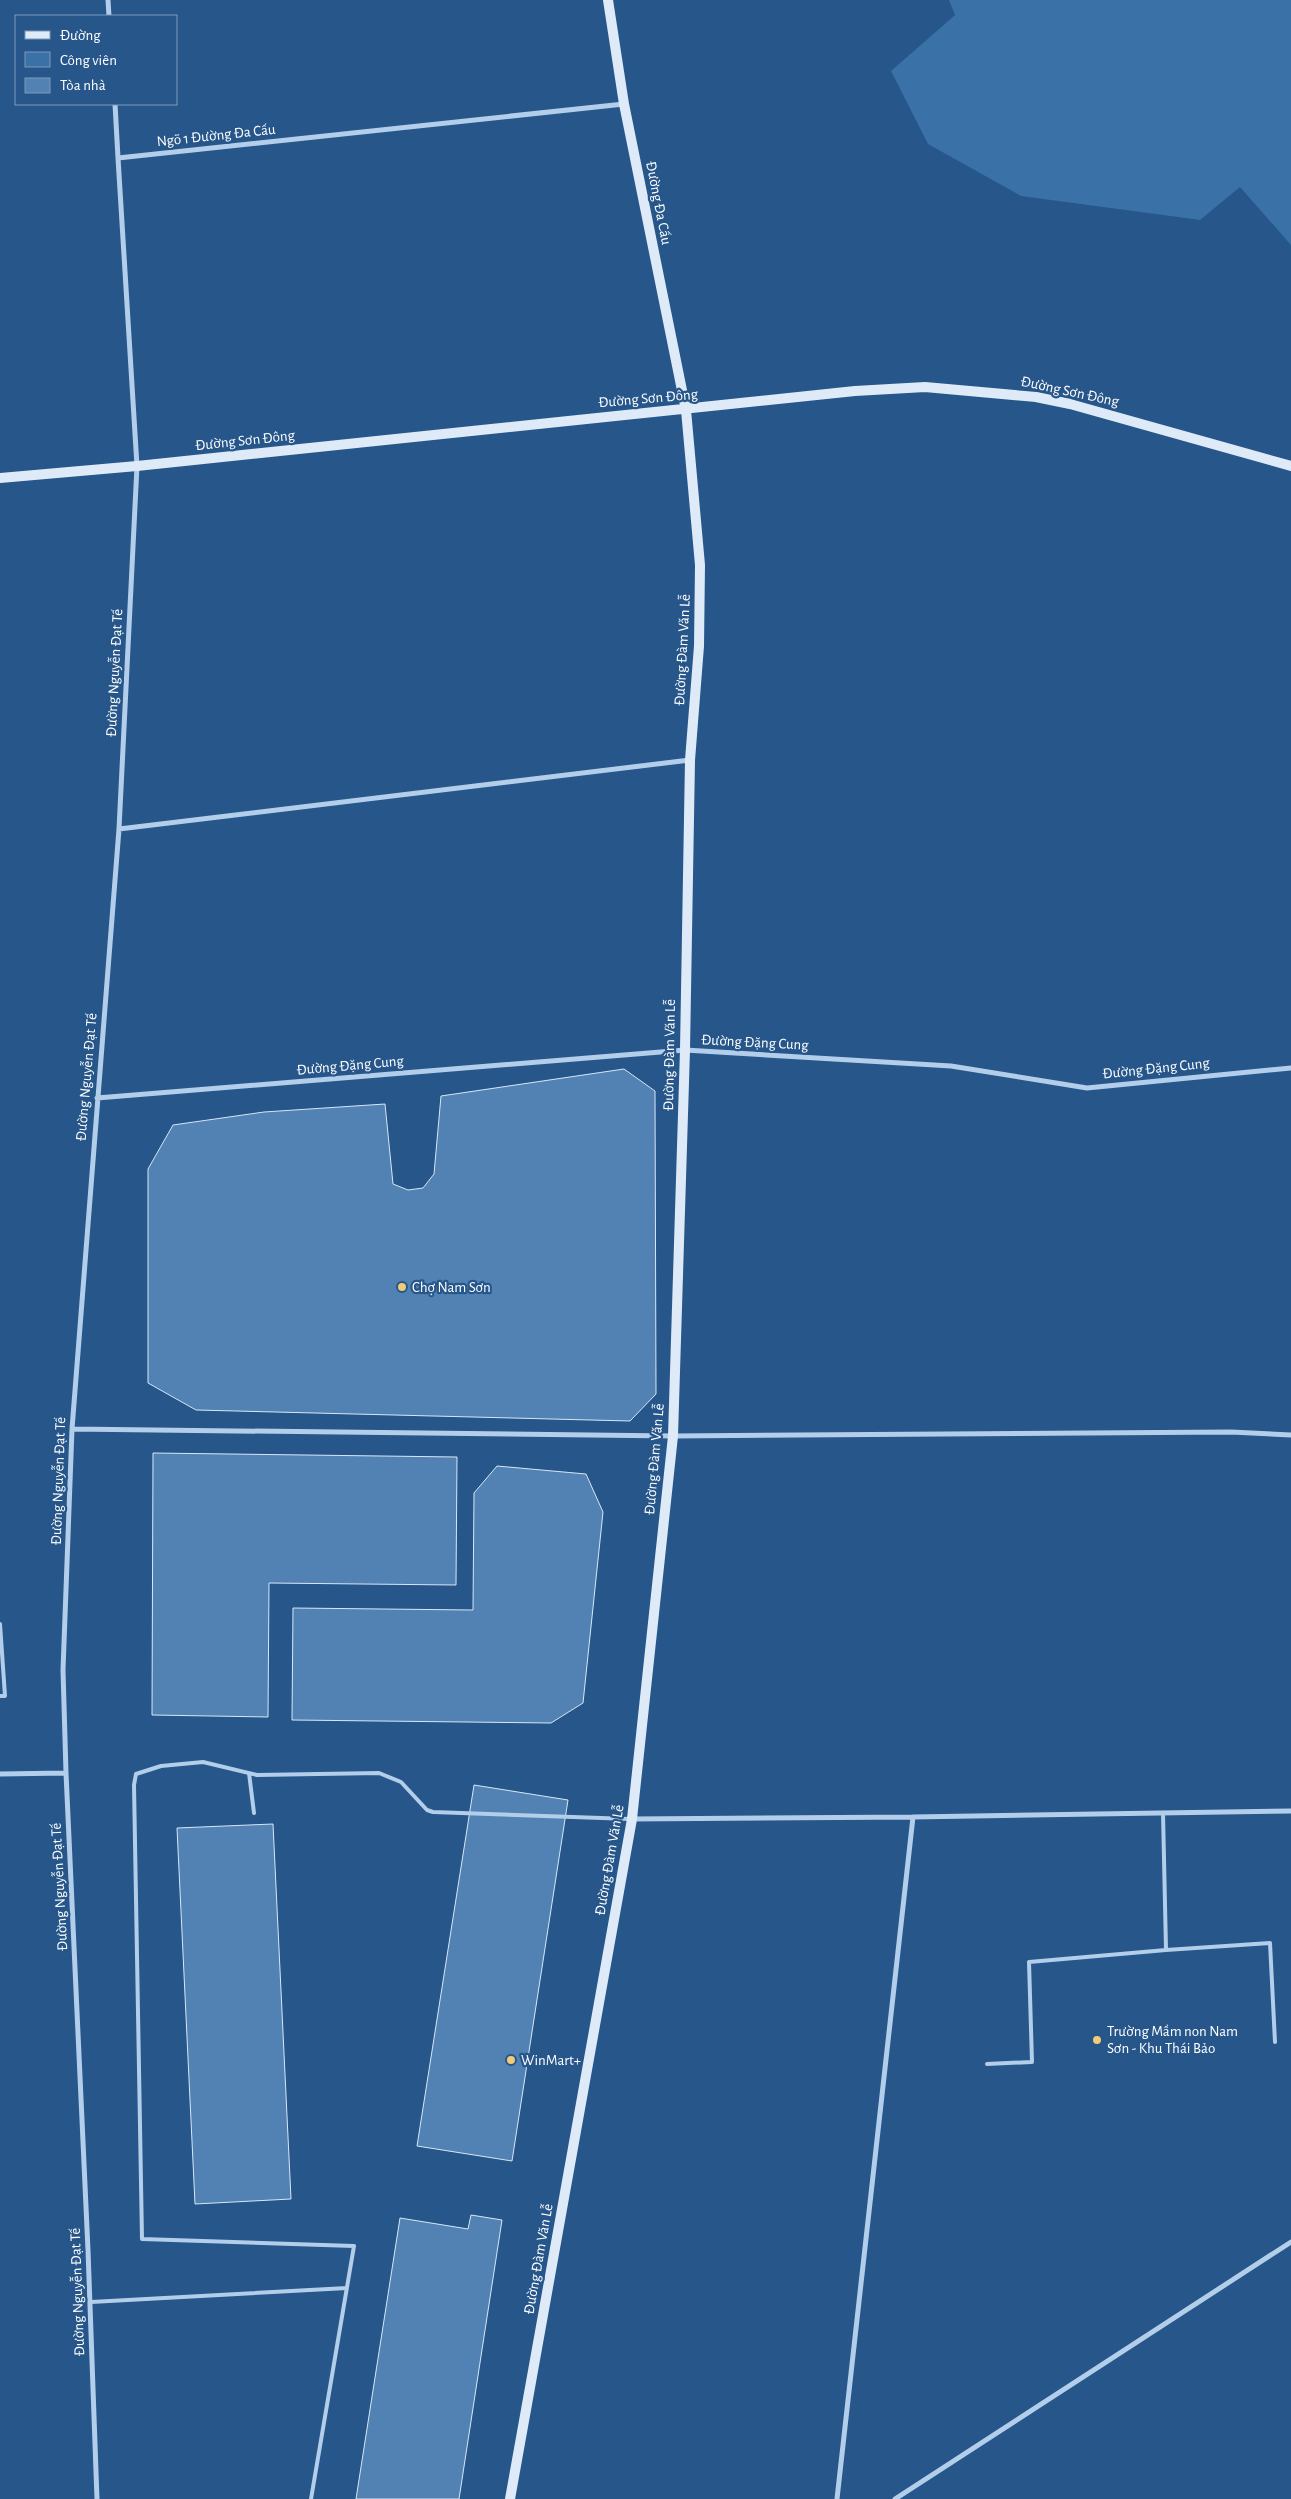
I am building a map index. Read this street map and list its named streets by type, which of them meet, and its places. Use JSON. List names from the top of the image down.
{
  "streets": {
    "main road": ["Đường Đa Cấu", "Đường Sơn Đông", "Đường Đàm Văn Lễ"],
    "street": ["Ngõ 1 Đường Đa Cấu", "Đường Nguyễn Đạt Tế", "Đường Đặng Cung"]
  },
  "crossings": [
    ["Ngõ 1 Đường Đa Cấu", "Đường Đa Cấu"],
    ["Đường Đa Cấu", "Đường Sơn Đông"],
    ["Đường Đa Cấu", "Đường Đàm Văn Lễ"],
    ["Đường Sơn Đông", "Đường Đàm Văn Lễ"],
    ["Đường Sơn Đông", "Đường Nguyễn Đạt Tế"],
    ["Đường Đàm Văn Lễ", "Đường Đặng Cung"],
    ["Đường Nguyễn Đạt Tế", "Đường Đặng Cung"]
  ],
  "places": ["Chợ Nam Sơn", "Trường Mầm non Nam Sơn - Khu Thái Bảo", "WinMart+"],
  "legend": ["Đường", "Công viên", "Tòa nhà"]
}
